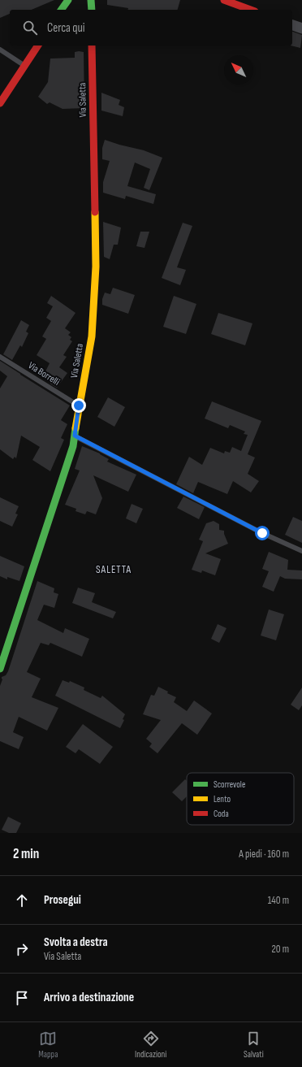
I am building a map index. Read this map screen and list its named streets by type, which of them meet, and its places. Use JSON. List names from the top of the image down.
{
  "streets": {
    "street": ["Via Saletta"],
    "lane": ["Via Borrelli"]
  },
  "crossings": [
    ["Via Saletta", "Via Borrelli"]
  ],
  "districts": ["SALETTA"],
  "legend": ["Scorrevole", "Lento", "Coda"],
  "north": "top left",
  "page": {
    "search": "Cerca qui",
    "heading": ["2 min", "A piedi · 160 m"],
    "list": [
      ["Prosegui", "140 m"],
      ["Svolta a destra", "Via Saletta", "20 m"],
      "Arrivo a destinazione"
    ],
    "nav": ["Mappa", "Indicazioni", "Salvati"]
  }
}
